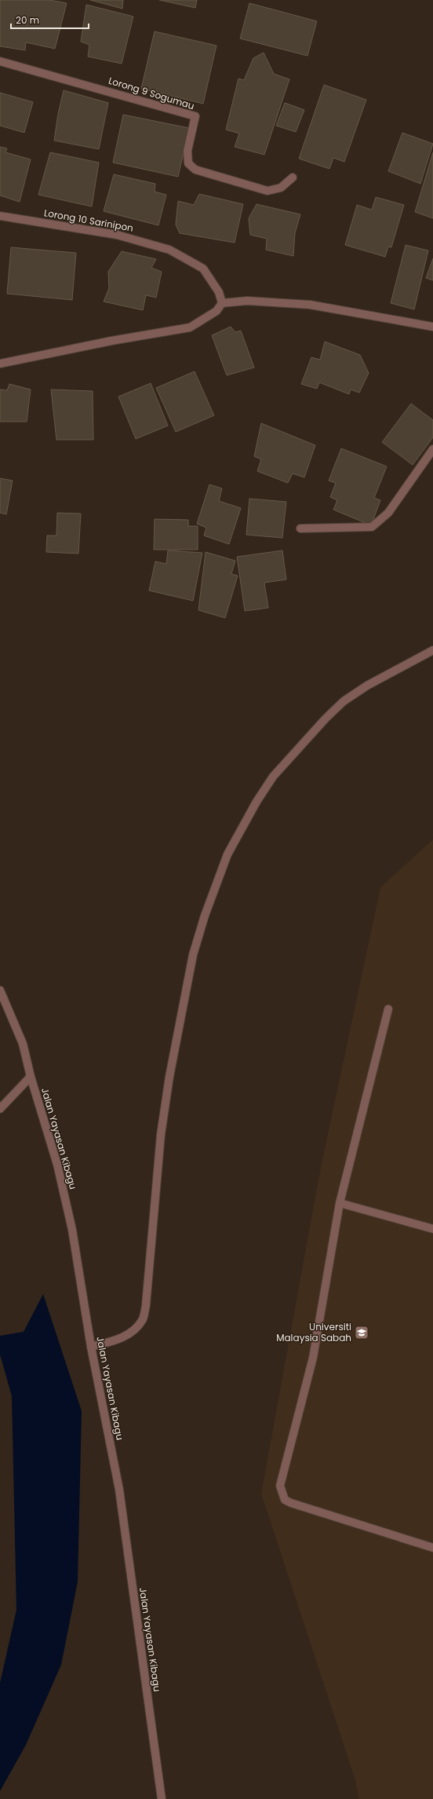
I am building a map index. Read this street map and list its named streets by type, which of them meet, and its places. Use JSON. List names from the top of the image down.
{
  "streets": {
    "street": ["Lorong 9 Sogumau", "Lorong 10 Sarinipon", "Jalan Yayasan Kibagu"]
  },
  "places": {
    "school or university": ["Universiti Malaysia Sabah"]
  },
  "scale_bar": "20 m"
}
